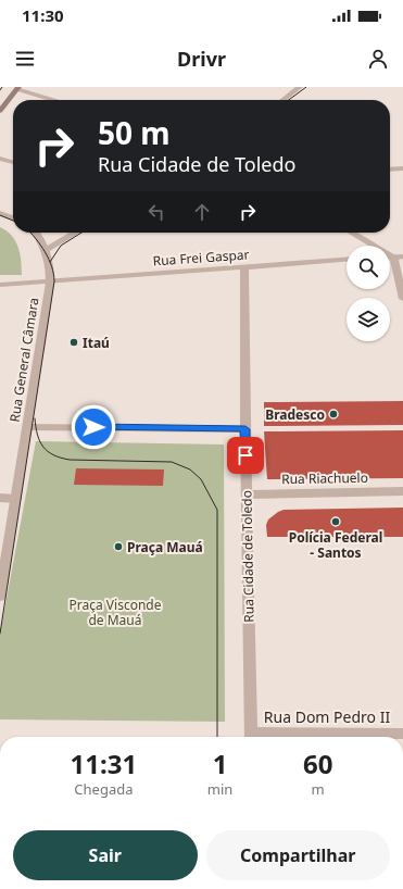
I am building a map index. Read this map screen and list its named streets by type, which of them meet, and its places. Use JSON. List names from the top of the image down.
{
  "streets": {
    "street": [
      "Rua Frei Gaspar",
      "Rua General Câmara",
      "Rua Riachuelo",
      "Rua Cidade de Toledo",
      "Rua Dom Pedro II"
    ]
  },
  "crossings": [
    ["Rua Frei Gaspar", "Rua General Câmara"],
    ["Rua Frei Gaspar", "Rua Cidade de Toledo"],
    ["Rua Riachuelo", "Rua Cidade de Toledo"]
  ],
  "parks": ["Praça Visconde de Mauá"],
  "places": [
    "Itaú",
    "Bradesco",
    "Polícia Federal - Santos",
    "Praça Mauá"
  ],
  "page": {
    "status": "11:30",
    "header": "Drivr",
    "turn": ["50 m", "Rua Cidade de Toledo"],
    "eta": [
      "11:31",
      "Chegada",
      "1",
      "min",
      "60",
      "m"
    ],
    "buttons": ["Sair", "Compartilhar"]
  }
}
